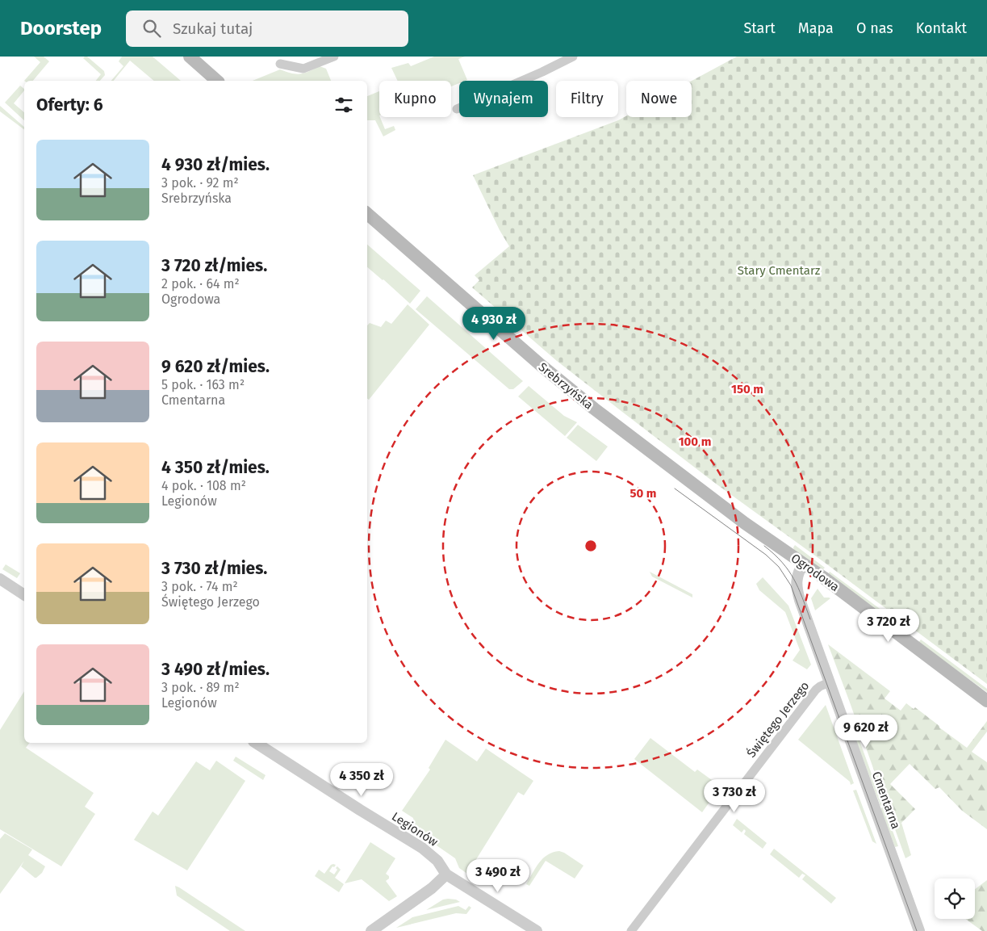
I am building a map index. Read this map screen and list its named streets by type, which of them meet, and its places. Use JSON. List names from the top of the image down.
{
  "streets": {
    "main road": ["Srebrzyńska", "Ogrodowa"],
    "street": ["Świętego Jerzego", "Cmentarna", "Legionów"]
  },
  "crossings": [
    ["Srebrzyńska", "Ogrodowa"],
    ["Ogrodowa", "Cmentarna"],
    ["Świętego Jerzego", "Cmentarna"]
  ],
  "parks": ["Stary Cmentarz"],
  "page": {
    "header": "Doorstep",
    "search": "Szukaj tutaj",
    "nav": [
      "Start",
      "Mapa",
      "O nas",
      "Kontakt"
    ],
    "chip": [
      "Kupno",
      "Wynajem",
      "Filtry",
      "Nowe"
    ],
    "heading": "Oferty: 6",
    "list": [
      {
        "name": "4 930 zł/mies.",
        "note": "3 pok. · 92 m² · Srebrzyńska"
      },
      {
        "name": "3 720 zł/mies.",
        "note": "2 pok. · 64 m² · Ogrodowa"
      },
      {
        "name": "9 620 zł/mies.",
        "note": "5 pok. · 163 m² · Cmentarna"
      },
      {
        "name": "4 350 zł/mies.",
        "note": "4 pok. · 108 m² · Legionów"
      },
      {
        "name": "3 730 zł/mies.",
        "note": "3 pok. · 74 m² · Świętego Jerzego"
      },
      {
        "name": "3 490 zł/mies.",
        "note": "3 pok. · 89 m² · Legionów"
      }
    ],
    "price": [
      "4 930 zł",
      "3 720 zł",
      "9 620 zł",
      "4 350 zł",
      "3 730 zł",
      "3 490 zł"
    ]
  },
  "rings": ["150 m", "100 m", "50 m"]
}
